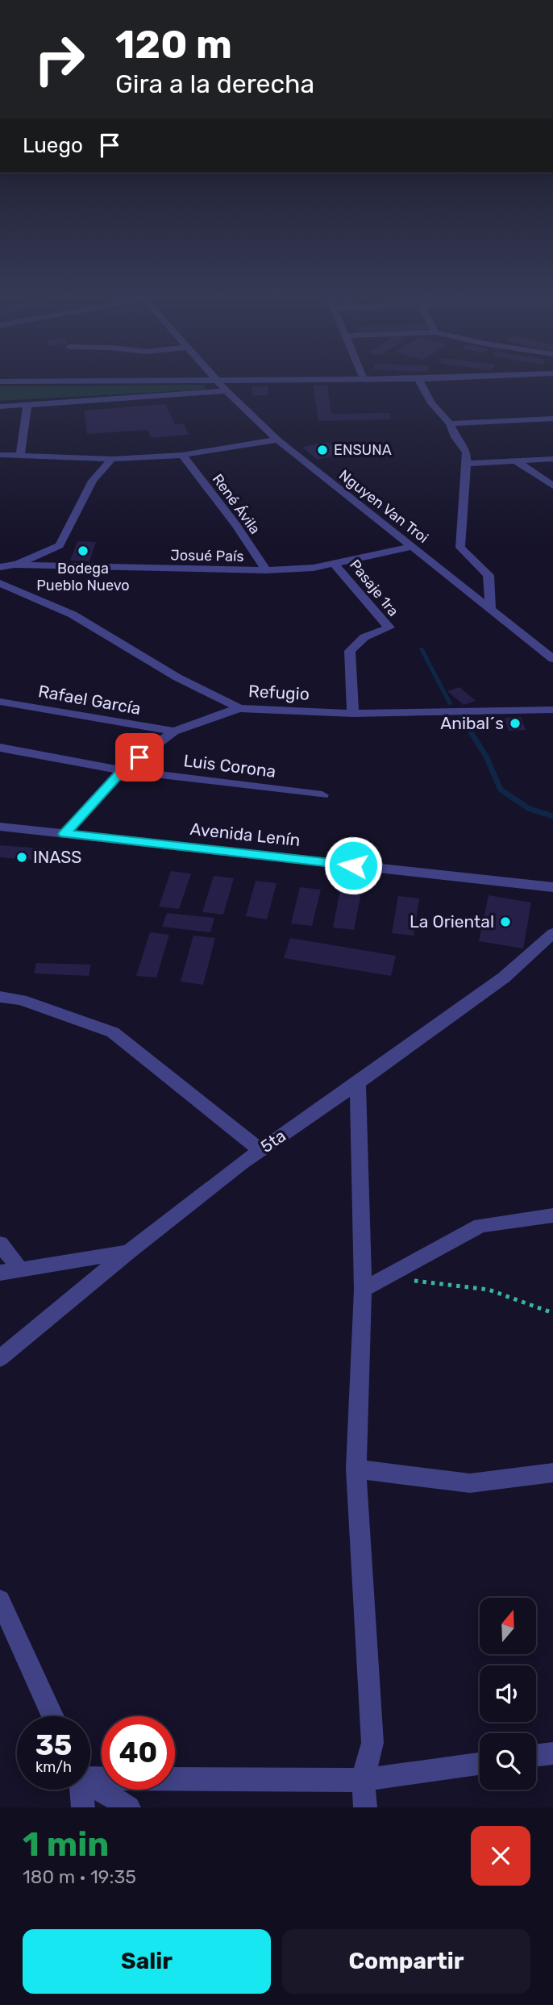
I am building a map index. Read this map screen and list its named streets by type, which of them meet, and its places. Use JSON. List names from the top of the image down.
{
  "streets": {
    "street": [
      "René Ávila",
      "Nguyen Van Troi",
      "Josué País",
      "Pasaje 1ra",
      "Refugio",
      "Rafael García",
      "Luis Corona",
      "Avenida Lenín",
      "5ta"
    ]
  },
  "crossings": [
    ["René Ávila", "Josué País"],
    ["Nguyen Van Troi", "Josué País"],
    ["Josué País", "Pasaje 1ra"],
    ["Pasaje 1ra", "Refugio"]
  ],
  "places": [
    "ENSUNA",
    "Bodega Pueblo Nuevo",
    "Anibal´s",
    "INASS",
    "La Oriental"
  ],
  "north": "top",
  "page": {
    "turn": ["120 m", "Gira a la derecha"],
    "then": "Luego",
    "speed": "35 km/h",
    "limit": "40",
    "heading": ["1 min", "180 m · 19:35"],
    "buttons": ["Salir", "Compartir"]
  }
}
